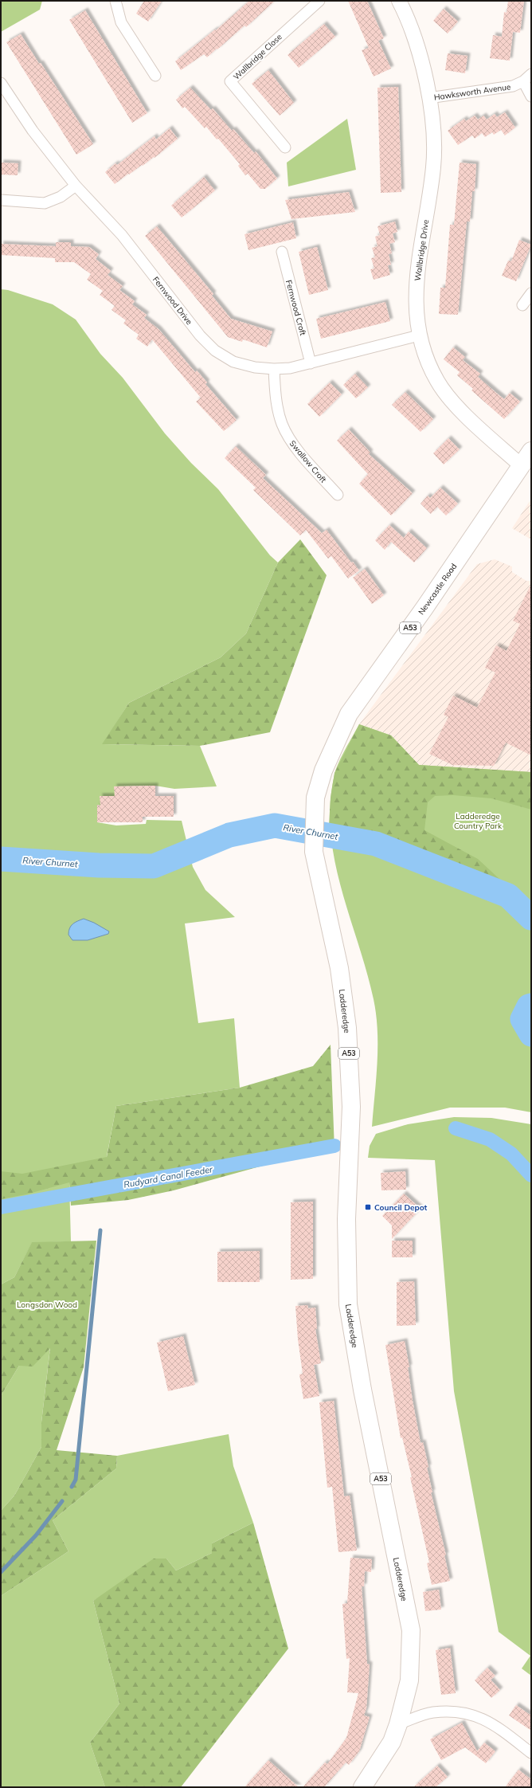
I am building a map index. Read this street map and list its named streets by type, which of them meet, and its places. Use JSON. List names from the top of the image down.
{
  "streets": {
    "highway": ["Newcastle Road", "A53", "Ladderedge"],
    "street": [
      "Wallbridge Close",
      "Hawksworth Avenue",
      "Wallbridge Drive",
      "Fernwood Drive",
      "Fernwood Croft",
      "Swallow Croft"
    ]
  },
  "crossings": [
    ["Hawksworth Avenue", "Wallbridge Drive"],
    ["Wallbridge Drive", "Fernwood Drive"],
    ["Wallbridge Drive", "Newcastle Road"],
    ["Fernwood Drive", "Fernwood Croft"],
    ["Fernwood Drive", "Swallow Croft"],
    ["Newcastle Road", "Ladderedge"]
  ],
  "water": ["River Churnet", "Rudyard Canal Feeder"],
  "parks": ["Ladderedge Country Park", "Longsdon Wood"],
  "places": {
    "transit": ["Council Depot"]
  }
}
